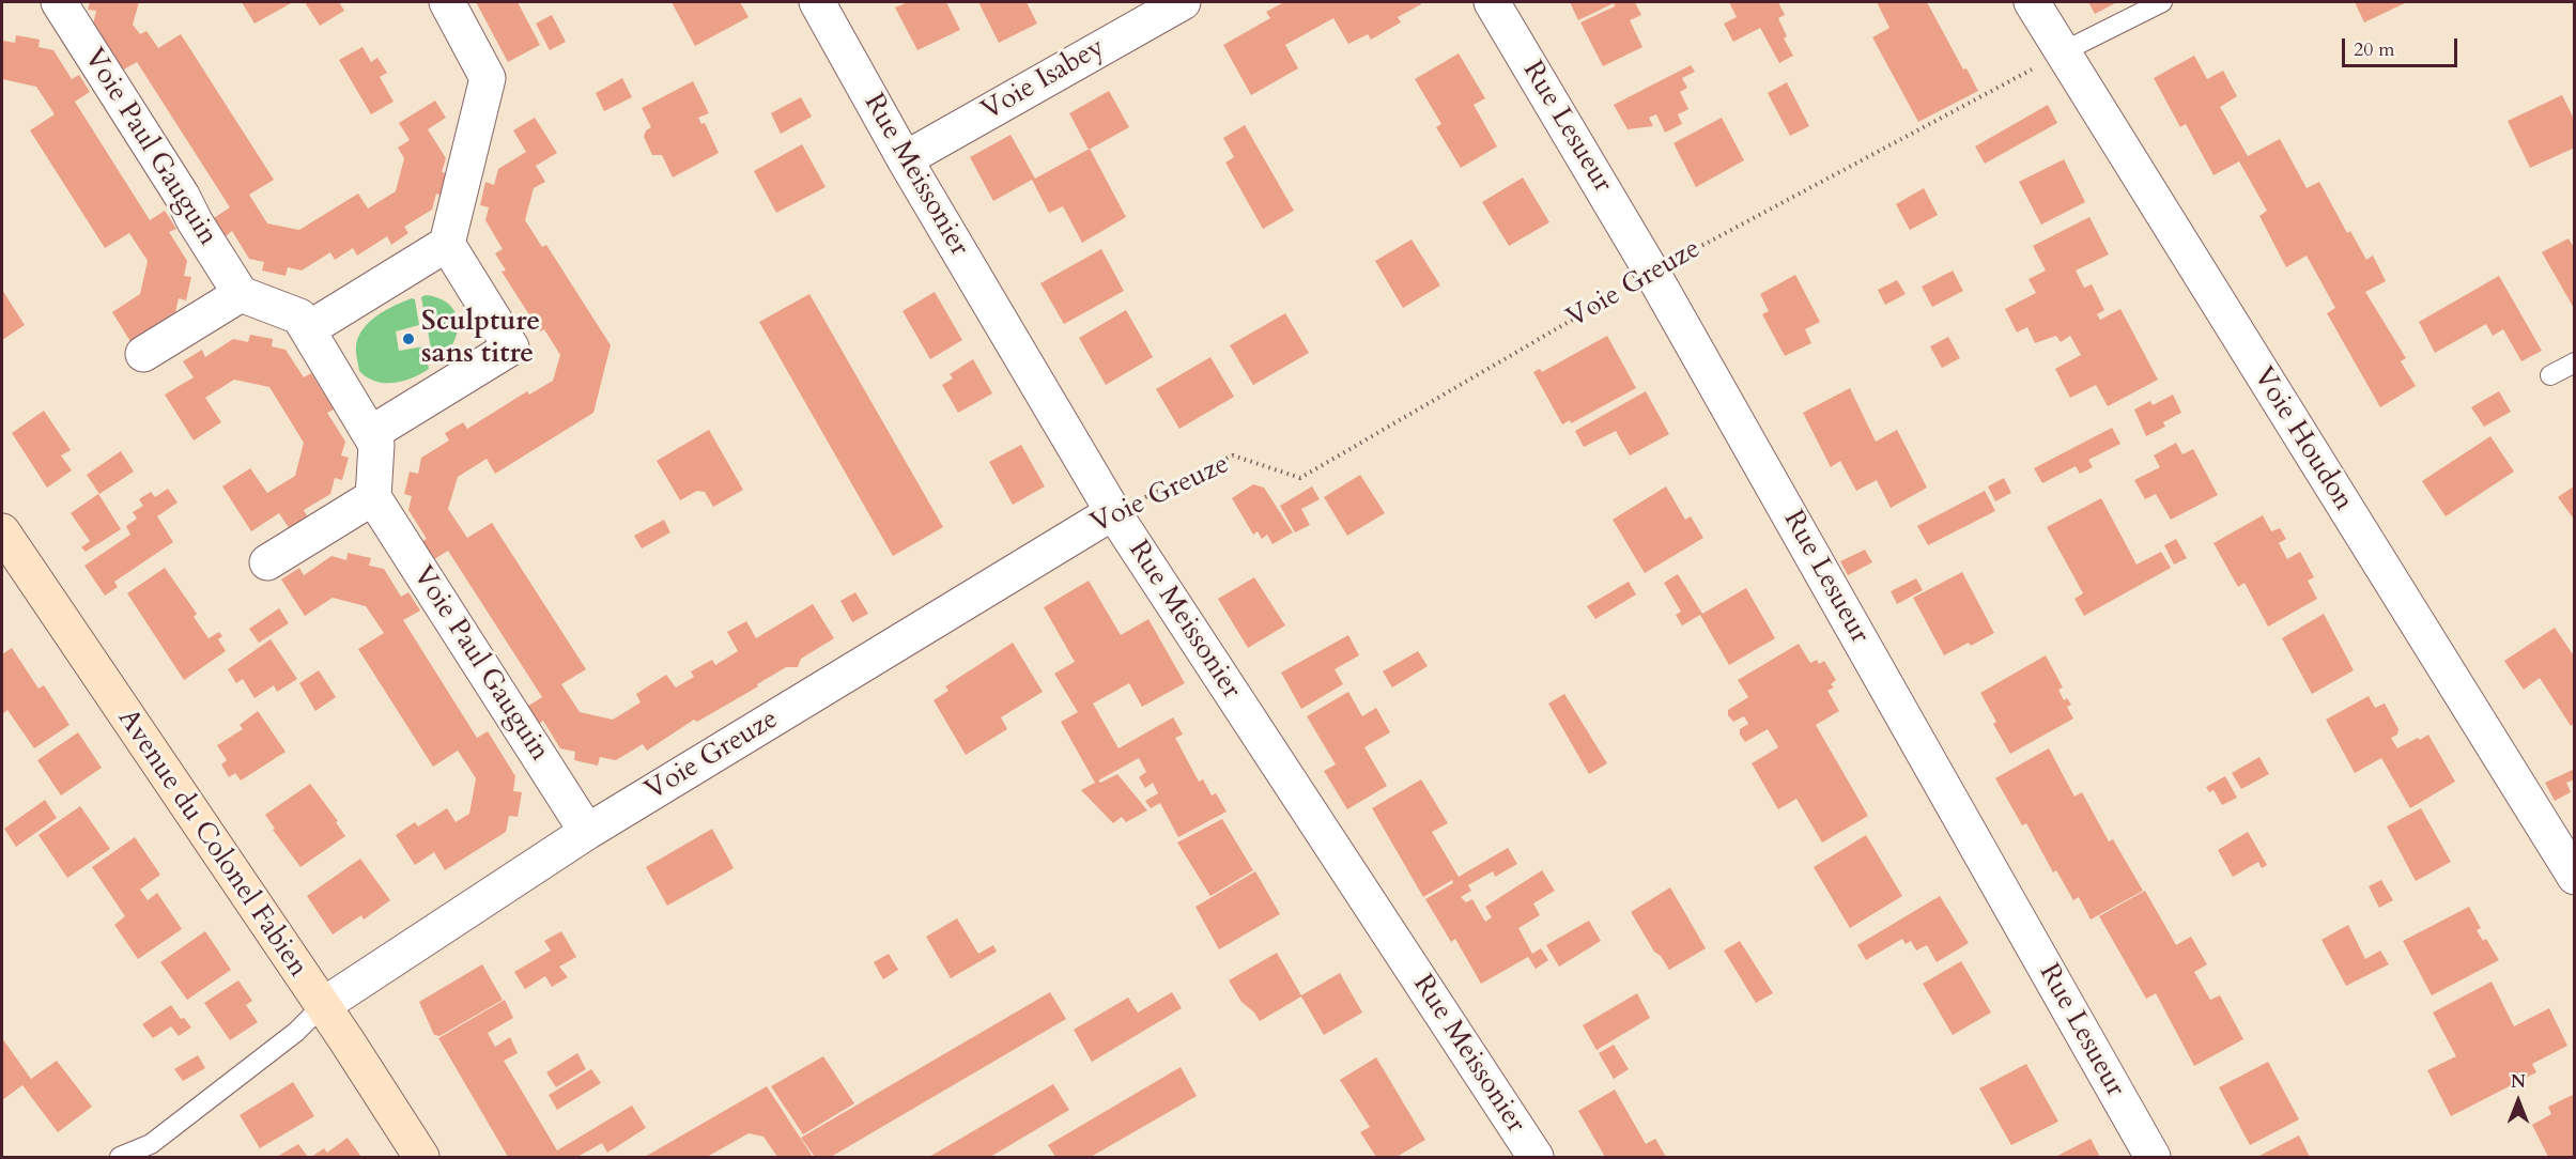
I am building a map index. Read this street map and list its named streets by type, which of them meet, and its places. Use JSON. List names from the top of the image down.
{
  "streets": {
    "street": [
      "Voie Isabey",
      "Rue Lesueur",
      "Voie Paul Gauguin",
      "Rue Meissonier",
      "Voie Greuze",
      "Voie Houdon",
      "Avenue du Colonel Fabien"
    ]
  },
  "crossings": [
    ["Voie Isabey", "Rue Meissonier"],
    ["Rue Lesueur", "Voie Greuze"],
    ["Voie Paul Gauguin", "Voie Greuze"],
    ["Rue Meissonier", "Voie Greuze"],
    ["Voie Greuze", "Voie Houdon"],
    ["Voie Greuze", "Avenue du Colonel Fabien"]
  ],
  "places": ["Sculpture sans titre"],
  "scale_bar": "20 m",
  "north": "top"
}
